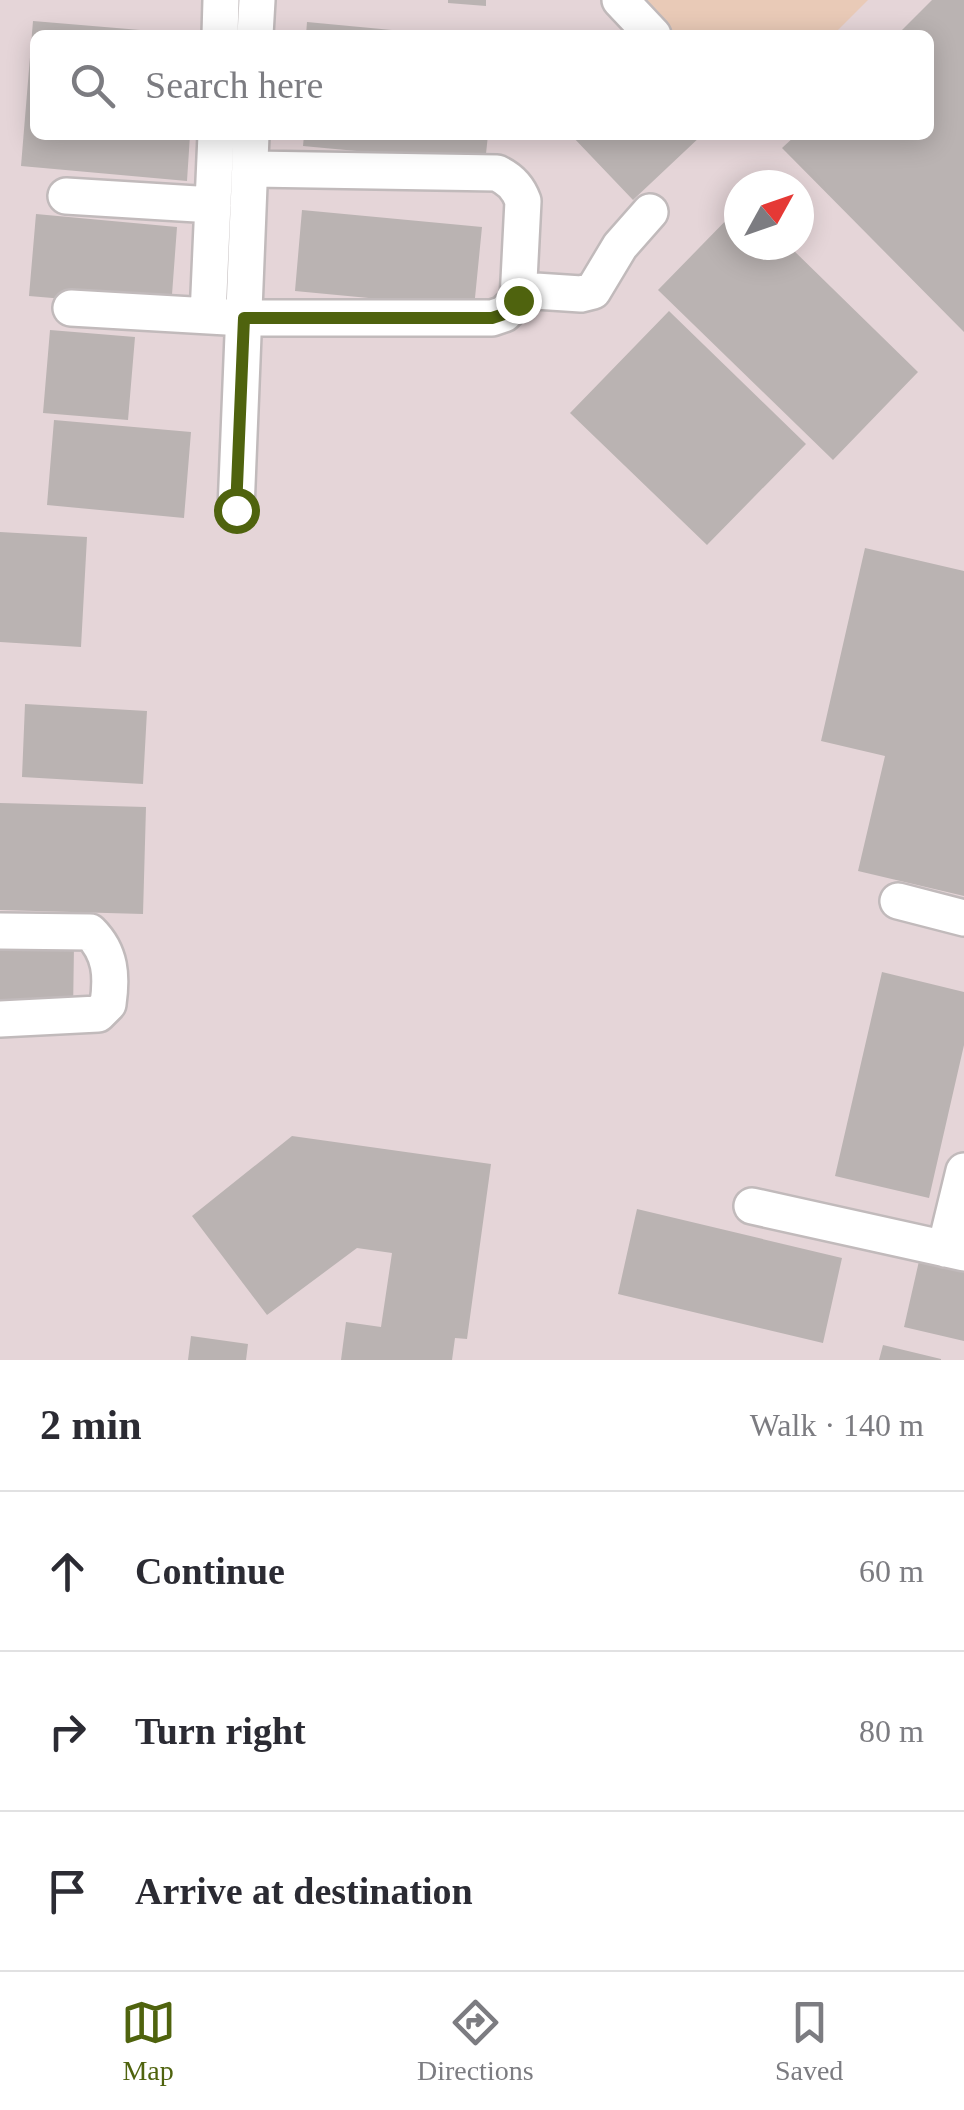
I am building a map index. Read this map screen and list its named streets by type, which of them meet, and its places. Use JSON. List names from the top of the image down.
{
  "north": "top right",
  "page": {
    "search": "Search here",
    "heading": ["2 min", "Walk · 140 m"],
    "list": [
      ["Continue", "60 m"],
      ["Turn right", "80 m"],
      "Arrive at destination"
    ],
    "nav": ["Map", "Directions", "Saved"]
  }
}
